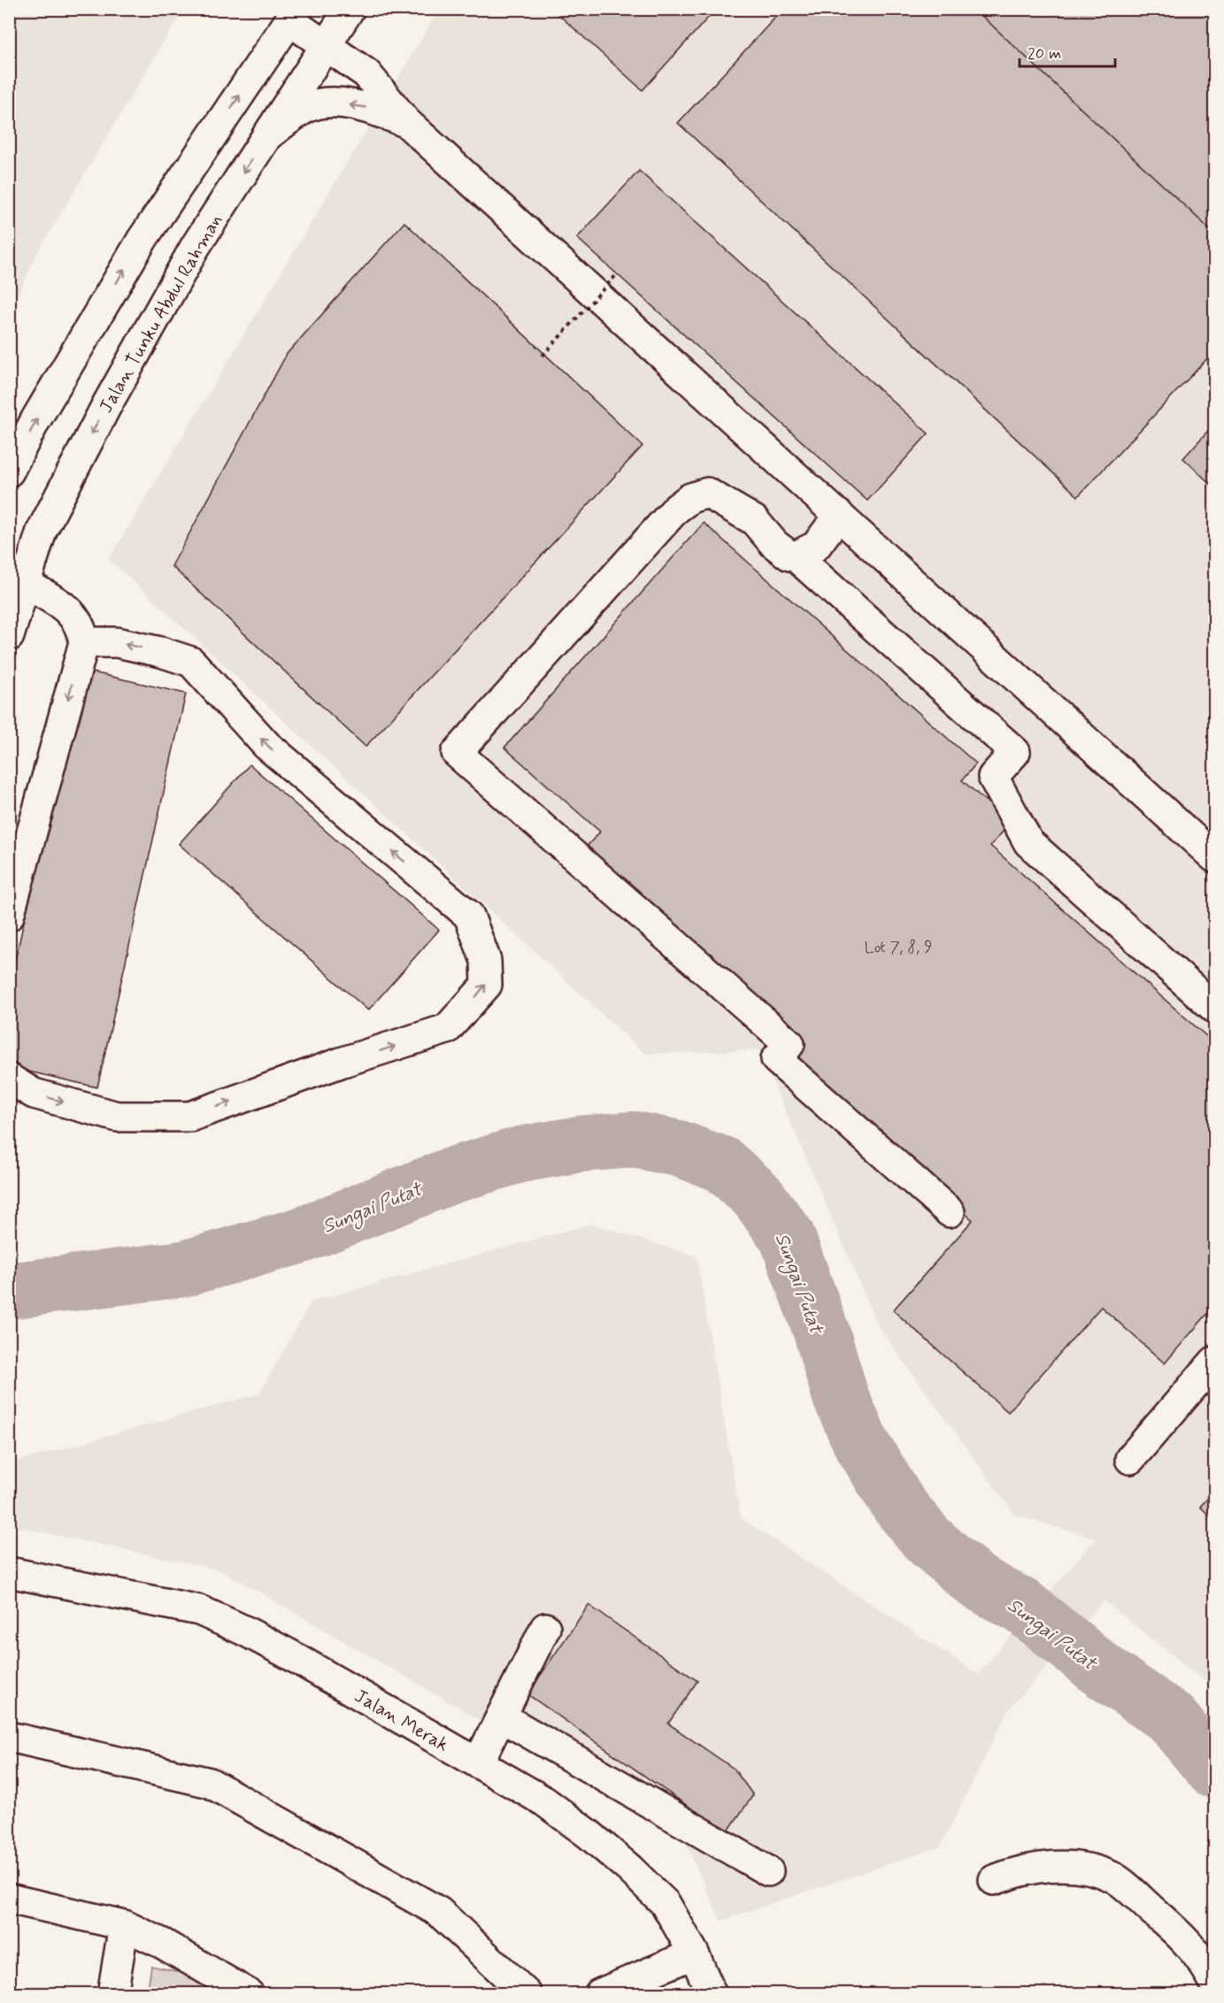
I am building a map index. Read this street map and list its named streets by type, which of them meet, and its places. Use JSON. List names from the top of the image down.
{
  "streets": {
    "street": ["Jalan Tunku Abdul Rahman", "Jalan Merak"]
  },
  "water": ["Sungai Putat"],
  "house_numbers": ["Lot 7, 8, 9"],
  "scale_bar": "20 m"
}
